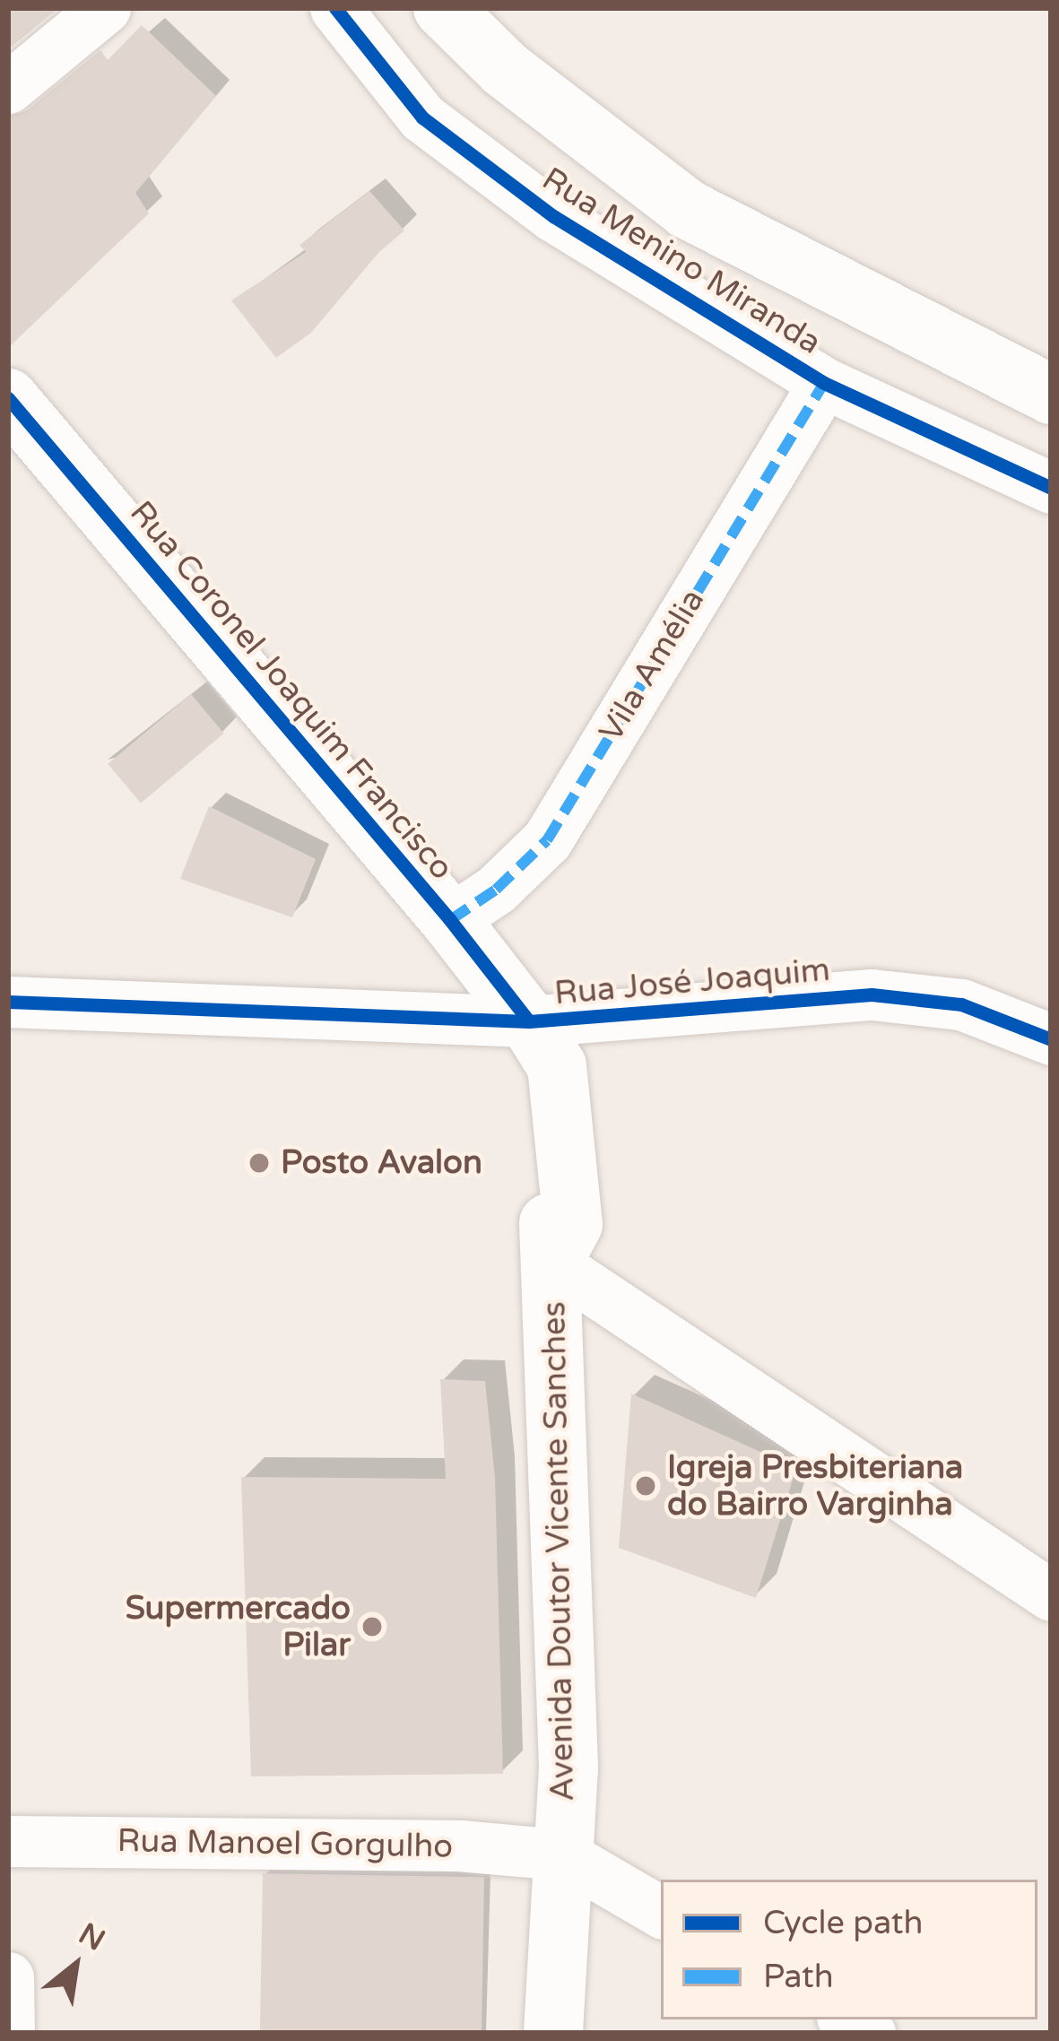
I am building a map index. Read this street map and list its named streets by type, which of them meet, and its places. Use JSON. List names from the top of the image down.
{
  "streets": {
    "main road": ["Rua Coronel Joaquim Francisco", "Avenida Doutor Vicente Sanches"],
    "street": [
      "Rua Menino Miranda",
      "Vila Amélia",
      "Rua José Joaquim",
      "Rua Manoel Gorgulho"
    ]
  },
  "crossings": [
    ["Rua Menino Miranda", "Vila Amélia"],
    ["Vila Amélia", "Rua Coronel Joaquim Francisco"],
    ["Rua Coronel Joaquim Francisco", "Rua José Joaquim"],
    ["Rua Coronel Joaquim Francisco", "Avenida Doutor Vicente Sanches"],
    ["Rua José Joaquim", "Avenida Doutor Vicente Sanches"],
    ["Avenida Doutor Vicente Sanches", "Rua Manoel Gorgulho"]
  ],
  "places": ["Posto Avalon", "Igreja Presbiteriana do Bairro Varginha", "Supermercado Pilar"],
  "legend": ["Cycle path", "Path"],
  "north": "top right"
}
